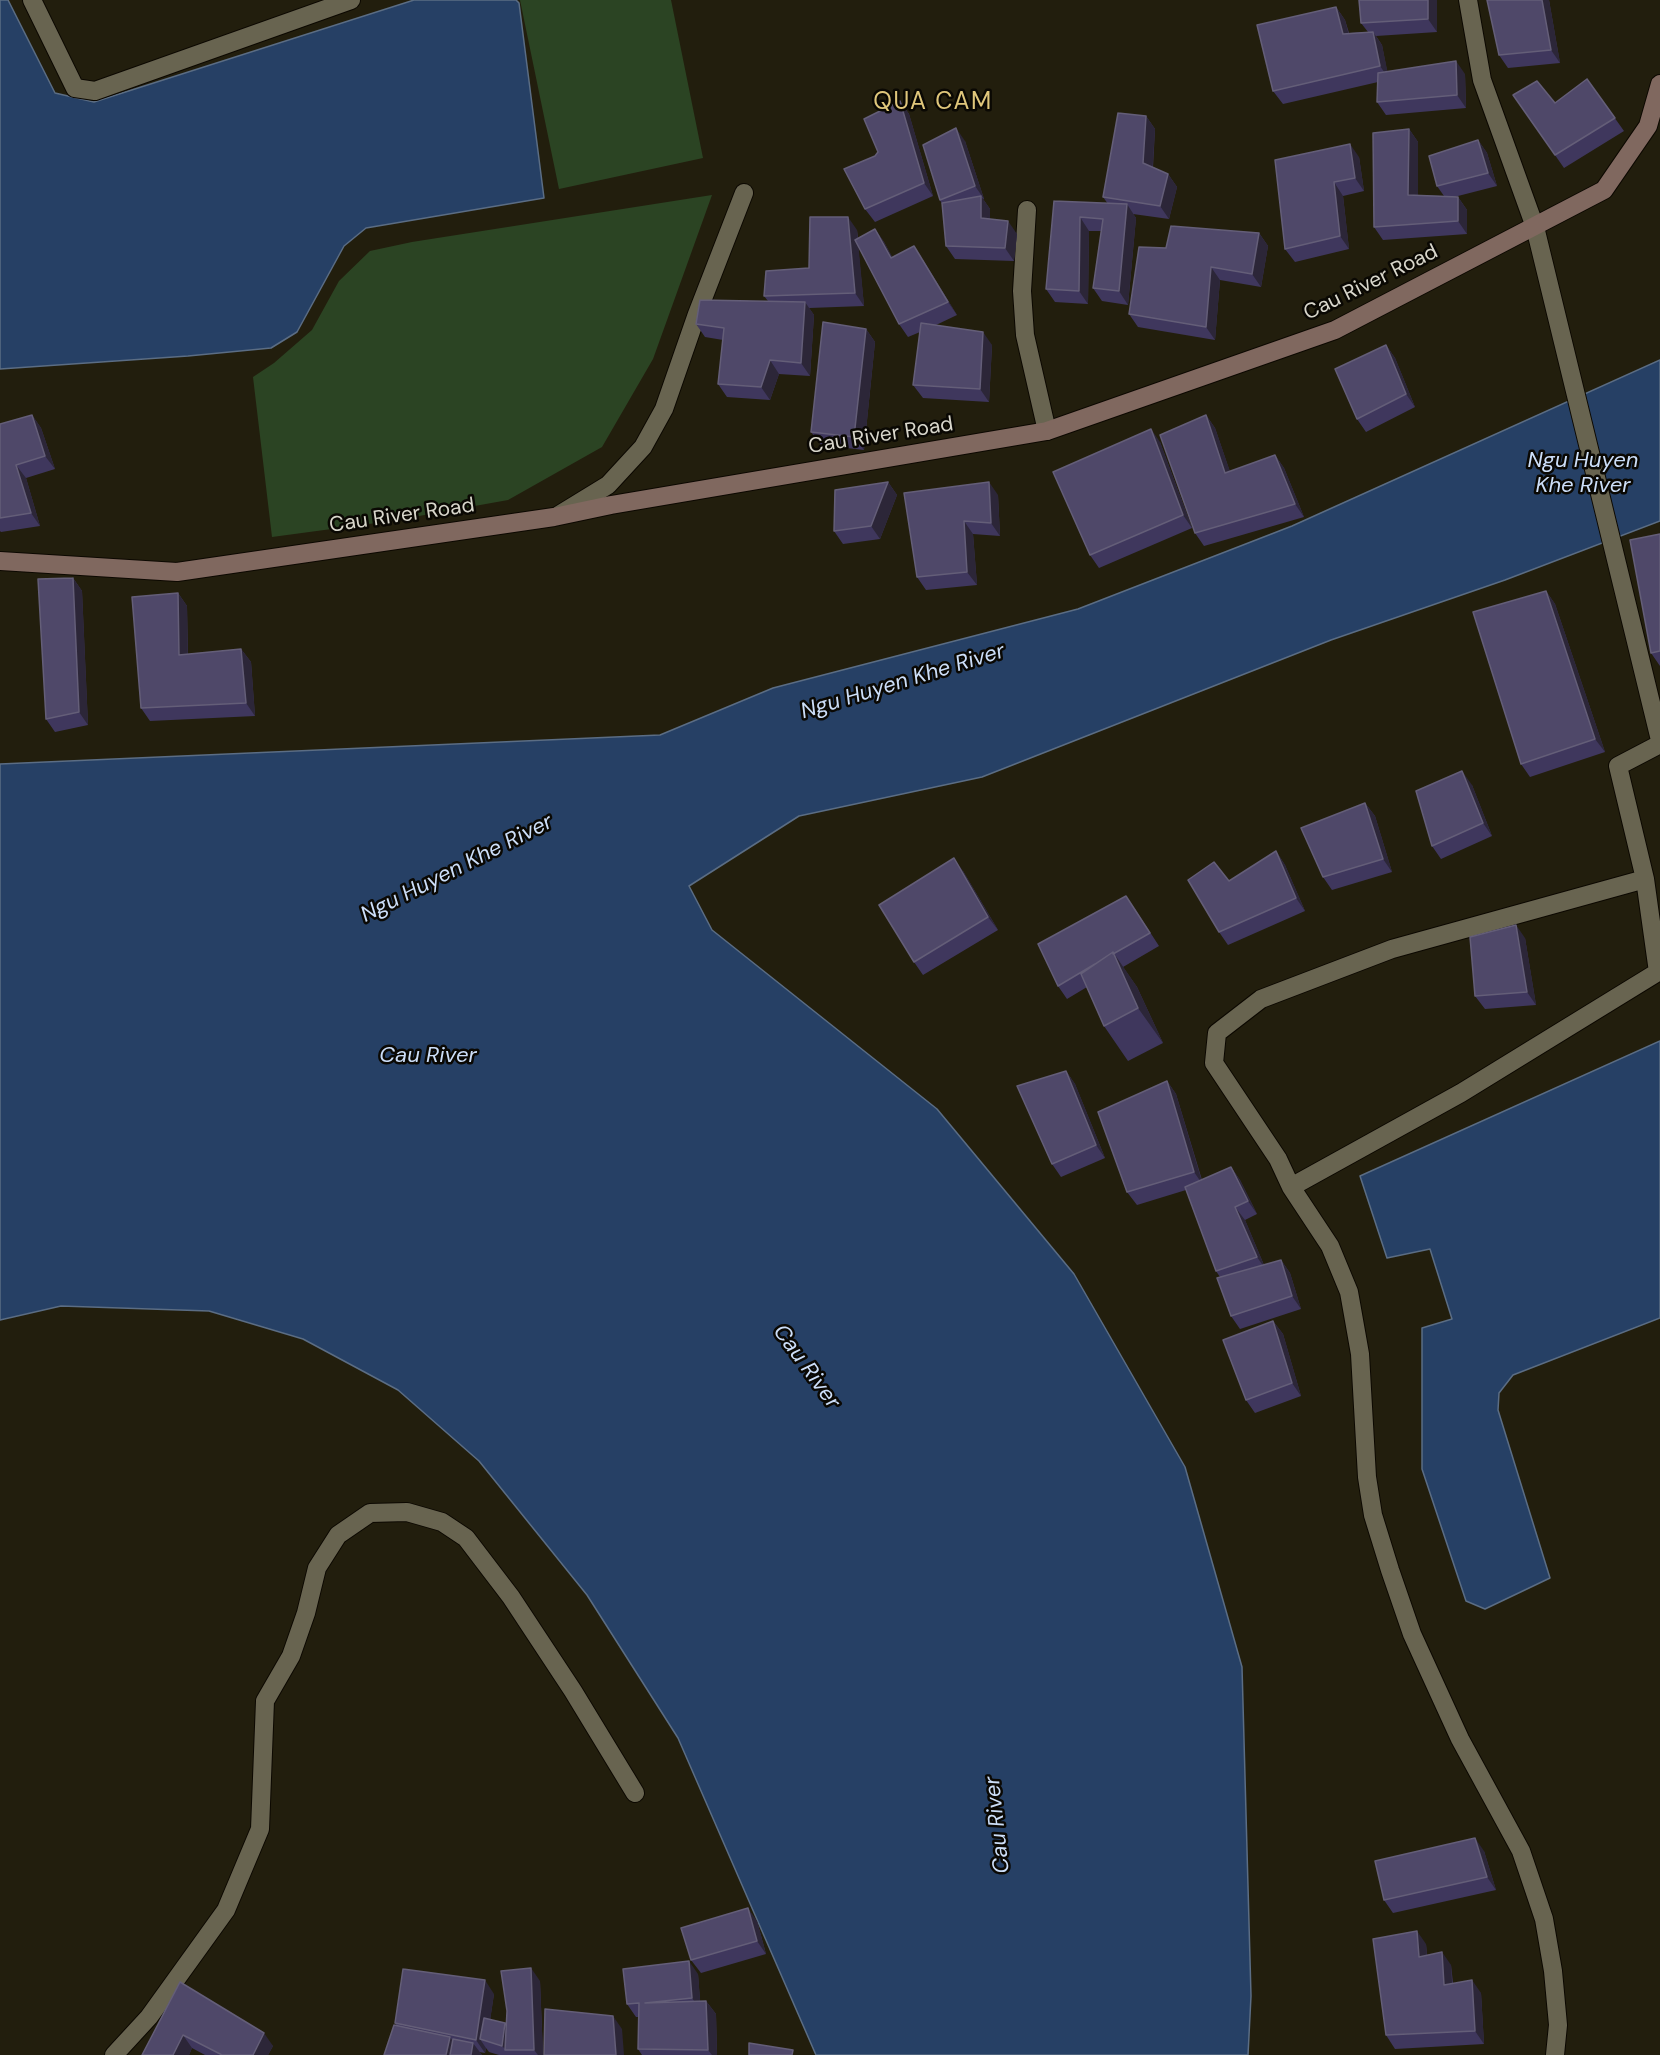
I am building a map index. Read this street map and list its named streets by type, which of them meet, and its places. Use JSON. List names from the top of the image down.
{
  "streets": {
    "main road": ["Cau River Road"]
  },
  "districts": ["QUA CAM"],
  "water": ["Ngu Huyen Khe River", "Cau River"]
}
